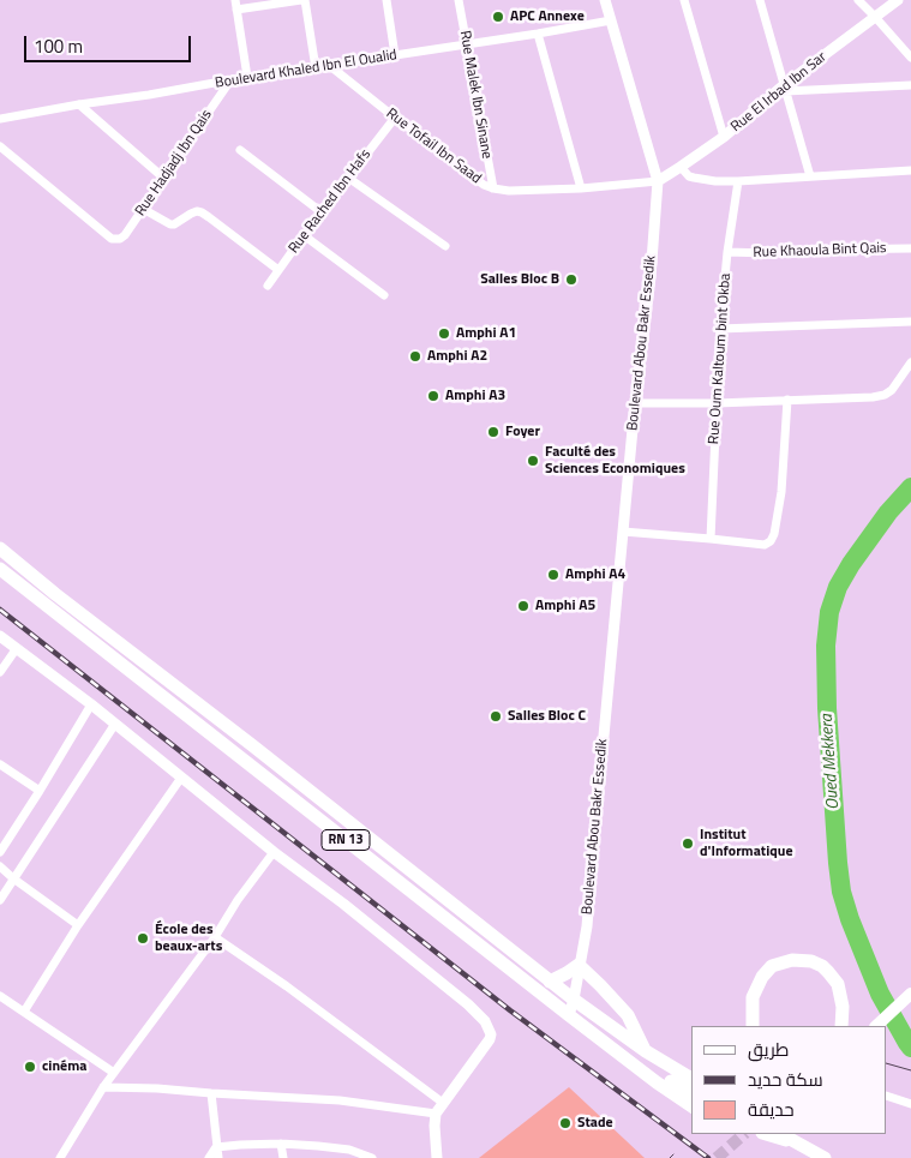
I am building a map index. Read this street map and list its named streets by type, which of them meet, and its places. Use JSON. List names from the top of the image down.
{
  "streets": {
    "main road": ["RN 13"],
    "street": [
      "Boulevard Khaled Ibn El Oualid",
      "Rue El Irbad Ibn Sar",
      "Rue Malek Ibn Sinane",
      "Rue Tofail Ibn Saad",
      "Rue Hadjadj Ibn Qais",
      "Rue Rached Ibn Hafs",
      "Rue Khaoula Bint Qais",
      "Boulevard Abou Bakr Essedik",
      "Rue Oum Kaltoum bint Okba"
    ]
  },
  "crossings": [
    ["Boulevard Khaled Ibn El Oualid", "Rue Malek Ibn Sinane"],
    ["Boulevard Khaled Ibn El Oualid", "Rue Tofail Ibn Saad"],
    ["Boulevard Khaled Ibn El Oualid", "Rue Hadjadj Ibn Qais"],
    ["Boulevard Khaled Ibn El Oualid", "Boulevard Abou Bakr Essedik"],
    ["Rue El Irbad Ibn Sar", "Rue Tofail Ibn Saad"],
    ["Rue El Irbad Ibn Sar", "Boulevard Abou Bakr Essedik"],
    ["Rue Malek Ibn Sinane", "Rue Tofail Ibn Saad"],
    ["Rue Tofail Ibn Saad", "Rue Rached Ibn Hafs"],
    ["Rue Tofail Ibn Saad", "Boulevard Abou Bakr Essedik"],
    ["Rue Khaoula Bint Qais", "Rue Oum Kaltoum bint Okba"],
    ["Boulevard Abou Bakr Essedik", "RN 13"]
  ],
  "water": ["Oued Mekkera"],
  "places": [
    "APC Annexe",
    "Salles Bloc B",
    "Amphi A1",
    "Amphi A2",
    "Amphi A3",
    "Foyer",
    "Faculté des Sciences Economiques",
    "Amphi A4",
    "Amphi A5",
    "Salles Bloc C",
    "Institut d'Informatique",
    "École des beaux-arts",
    "cinéma",
    "Stade"
  ],
  "legend": ["طريق", "سكة حديد", "حديقة"],
  "scale_bar": "100 m"
}
